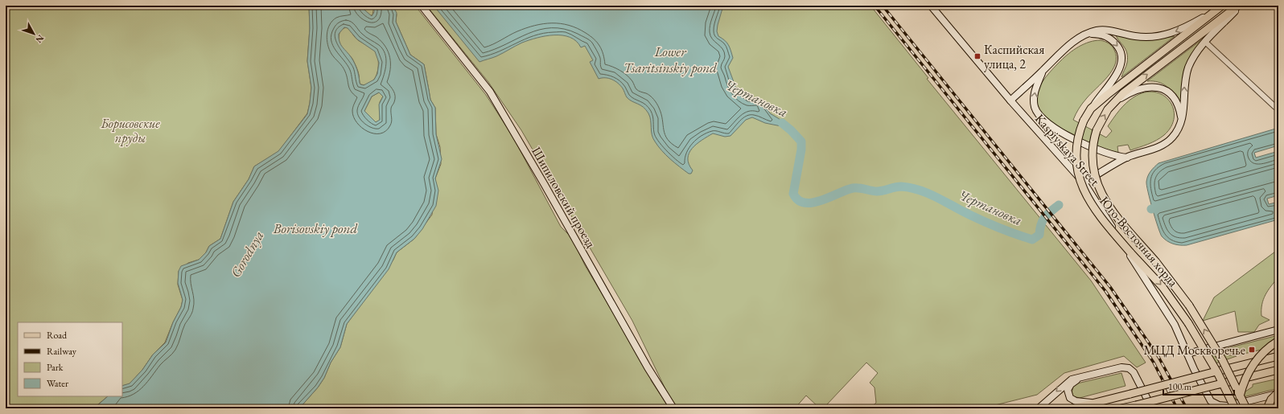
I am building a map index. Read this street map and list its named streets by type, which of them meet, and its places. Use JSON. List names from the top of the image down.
{
  "streets": {
    "main road": ["Kaspiyskaya Street", "Шипиловский проезд", "Юго-Восточная хорда"]
  },
  "water": [
    "Lower Tsaritsinskiy pond",
    "Чертановка",
    "Borisovskiy pond",
    "Gorodnya"
  ],
  "parks": ["Борисовские пруды"],
  "places": {
    "transit": ["Каспийская улица, 2", "МЦД Москворечье"]
  },
  "legend": [
    "Road",
    "Railway",
    "Park",
    "Water"
  ],
  "scale_bar": "100 m",
  "north": "bottom right"
}
